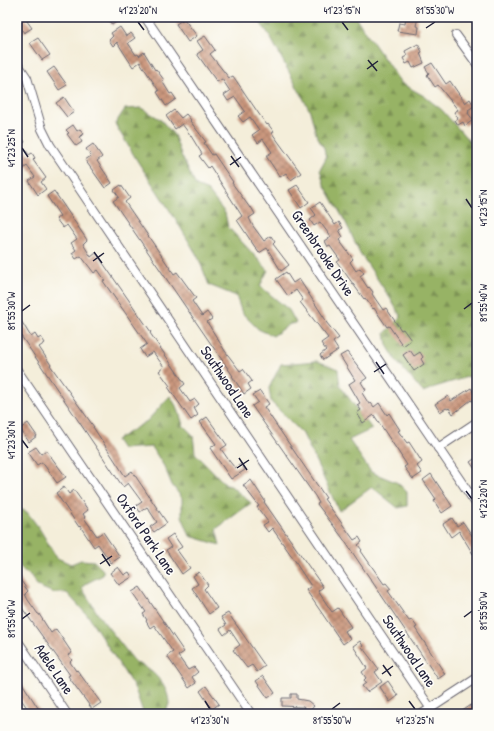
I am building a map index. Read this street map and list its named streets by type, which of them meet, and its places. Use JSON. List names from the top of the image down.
{
  "streets": {
    "street": [
      "Greenbrooke Drive",
      "Southwood Lane",
      "Oxford Park Lane",
      "Adele Lane"
    ]
  },
  "coordinates": [
    "41°23'20\"N",
    "41°23'15\"N",
    "81°55'30\"W",
    "41°23'25\"N",
    "81°55'40\"W",
    "41°23'30\"N",
    "81°55'50\"W"
  ]
}
